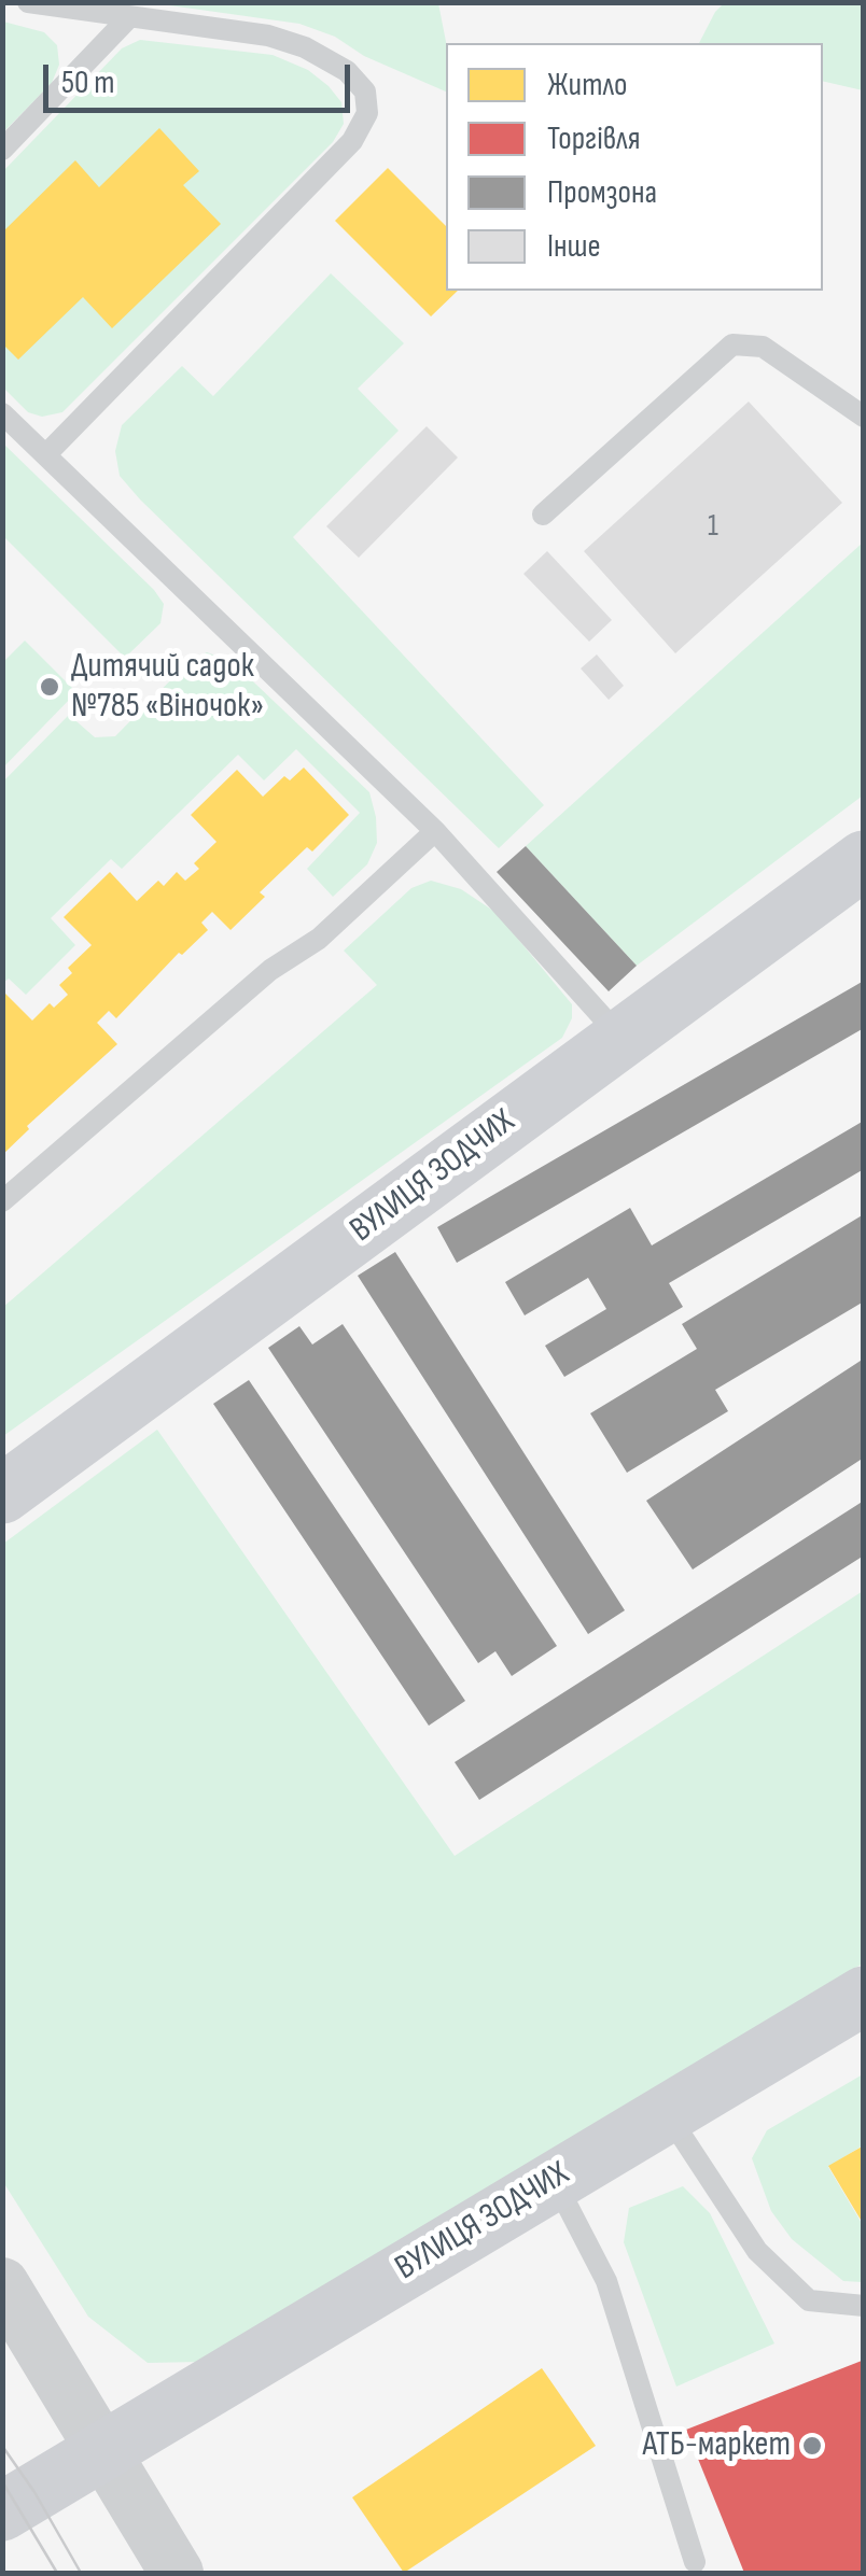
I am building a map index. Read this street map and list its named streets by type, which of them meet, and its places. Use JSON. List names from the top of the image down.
{
  "streets": {
    "main road": ["ВУЛИЦЯ ЗОДЧИХ"]
  },
  "places": ["Дитячий садок №785 «Віночок»", "АТБ-маркет"],
  "house_numbers": ["1"],
  "legend": [
    "Житло",
    "Торгівля",
    "Промзона",
    "Інше"
  ],
  "scale_bar": "50 m"
}
